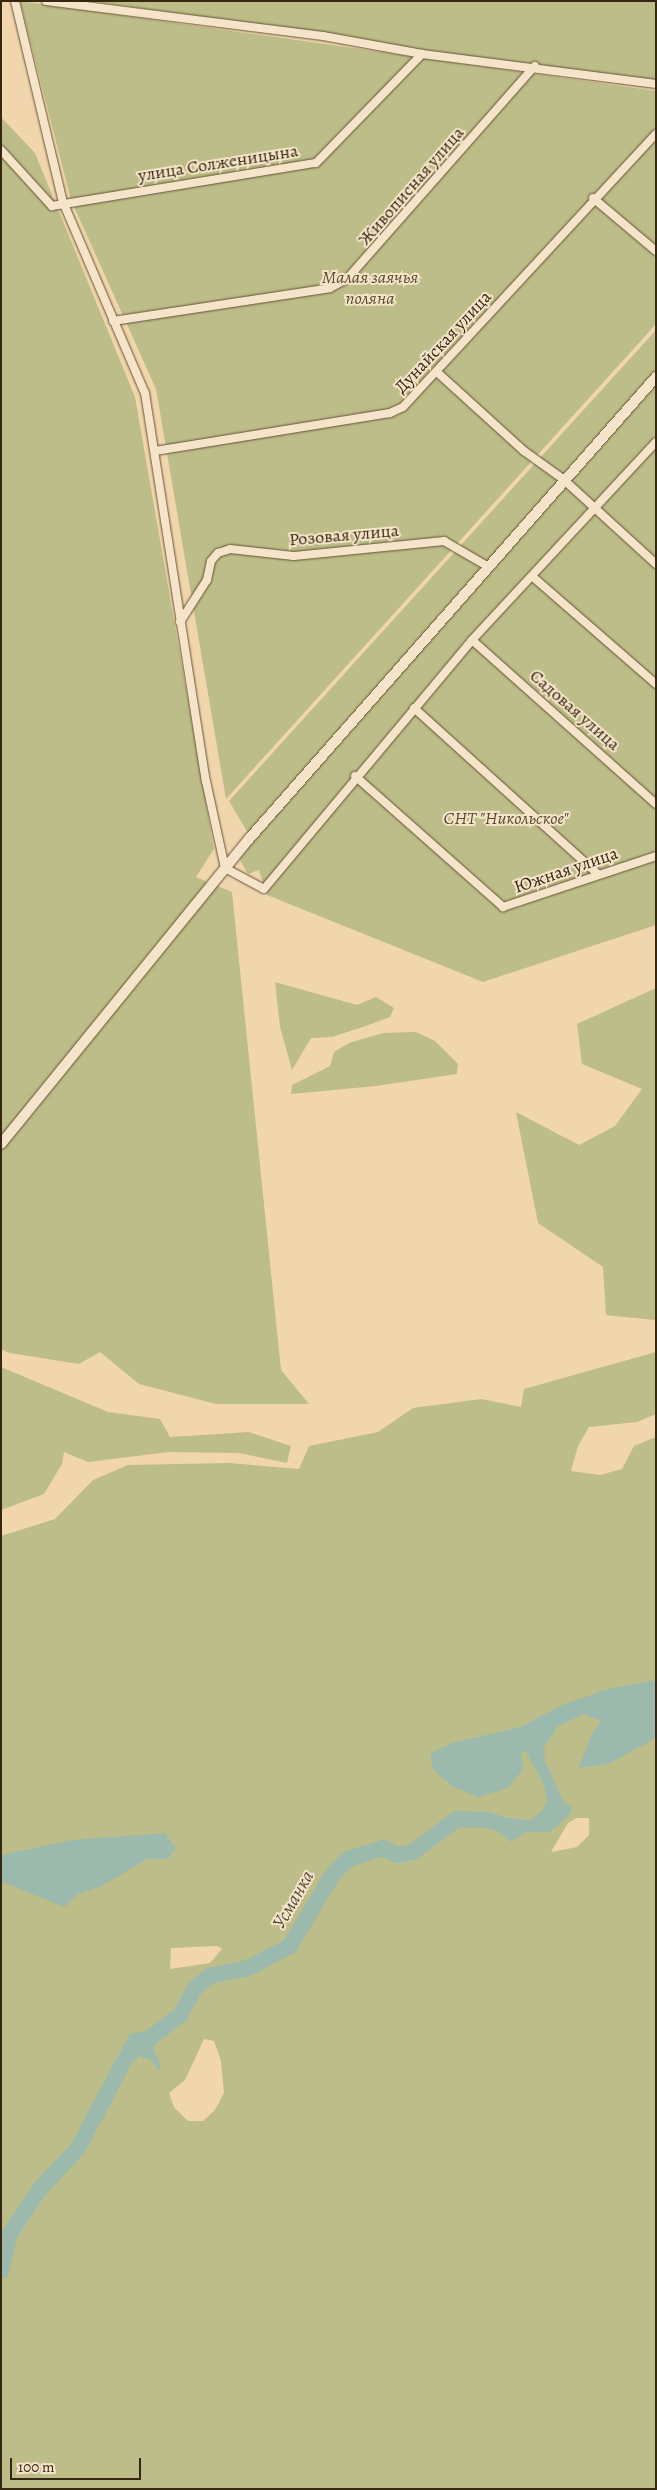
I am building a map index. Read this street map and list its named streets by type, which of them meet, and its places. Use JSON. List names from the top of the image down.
{
  "streets": {
    "street": [
      "улица Солженицына",
      "Живописная улица",
      "Дунайская улица",
      "Розовая улица",
      "Садовая улица",
      "Южная улица"
    ]
  },
  "water": ["Усманка"],
  "parks": ["Малая заячья поляна", "СНТ \"Никольское\""],
  "scale_bar": "100 m"
}
